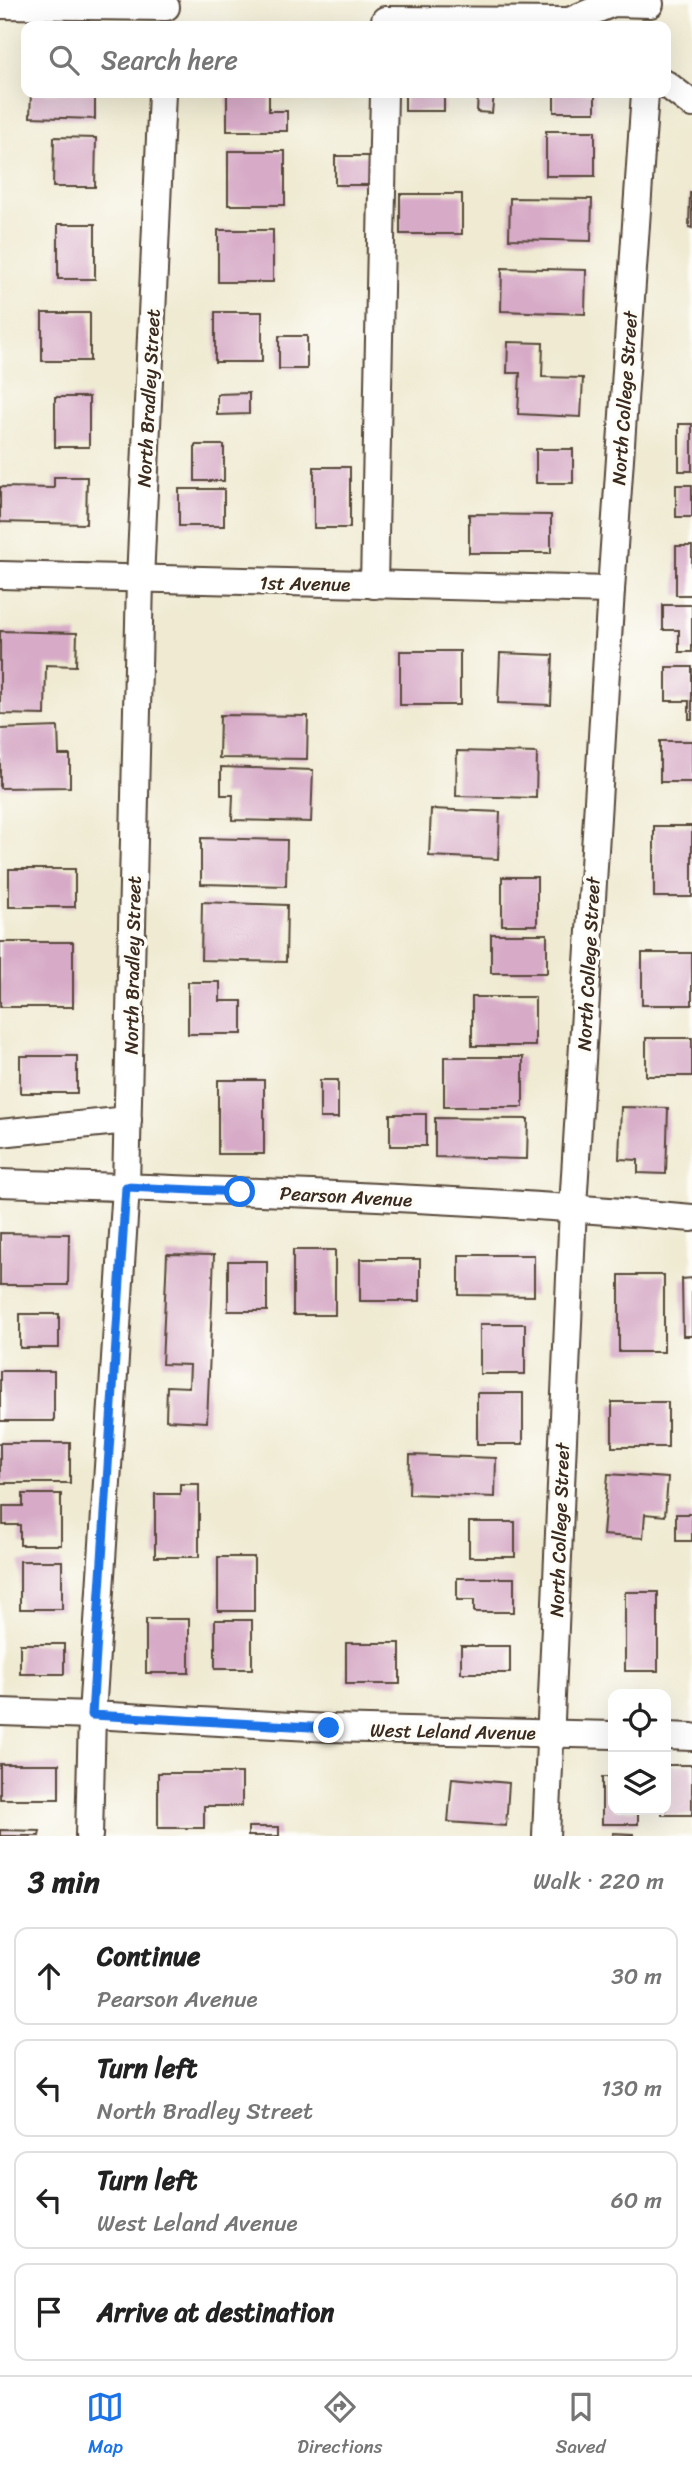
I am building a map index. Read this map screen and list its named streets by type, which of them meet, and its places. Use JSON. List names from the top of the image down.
{
  "streets": {
    "street": [
      "North Bradley Street",
      "North College Street",
      "1st Avenue",
      "Pearson Avenue",
      "West Leland Avenue"
    ]
  },
  "crossings": [
    ["North Bradley Street", "1st Avenue"],
    ["North Bradley Street", "Pearson Avenue"],
    ["North Bradley Street", "West Leland Avenue"],
    ["North College Street", "1st Avenue"],
    ["North College Street", "Pearson Avenue"],
    ["North College Street", "West Leland Avenue"]
  ],
  "page": {
    "search": "Search here",
    "heading": ["3 min", "Walk · 220 m"],
    "list": [
      ["Continue", "Pearson Avenue", "30 m"],
      ["Turn left", "North Bradley Street", "130 m"],
      ["Turn left", "West Leland Avenue", "60 m"],
      "Arrive at destination"
    ],
    "nav": ["Map", "Directions", "Saved"]
  }
}
